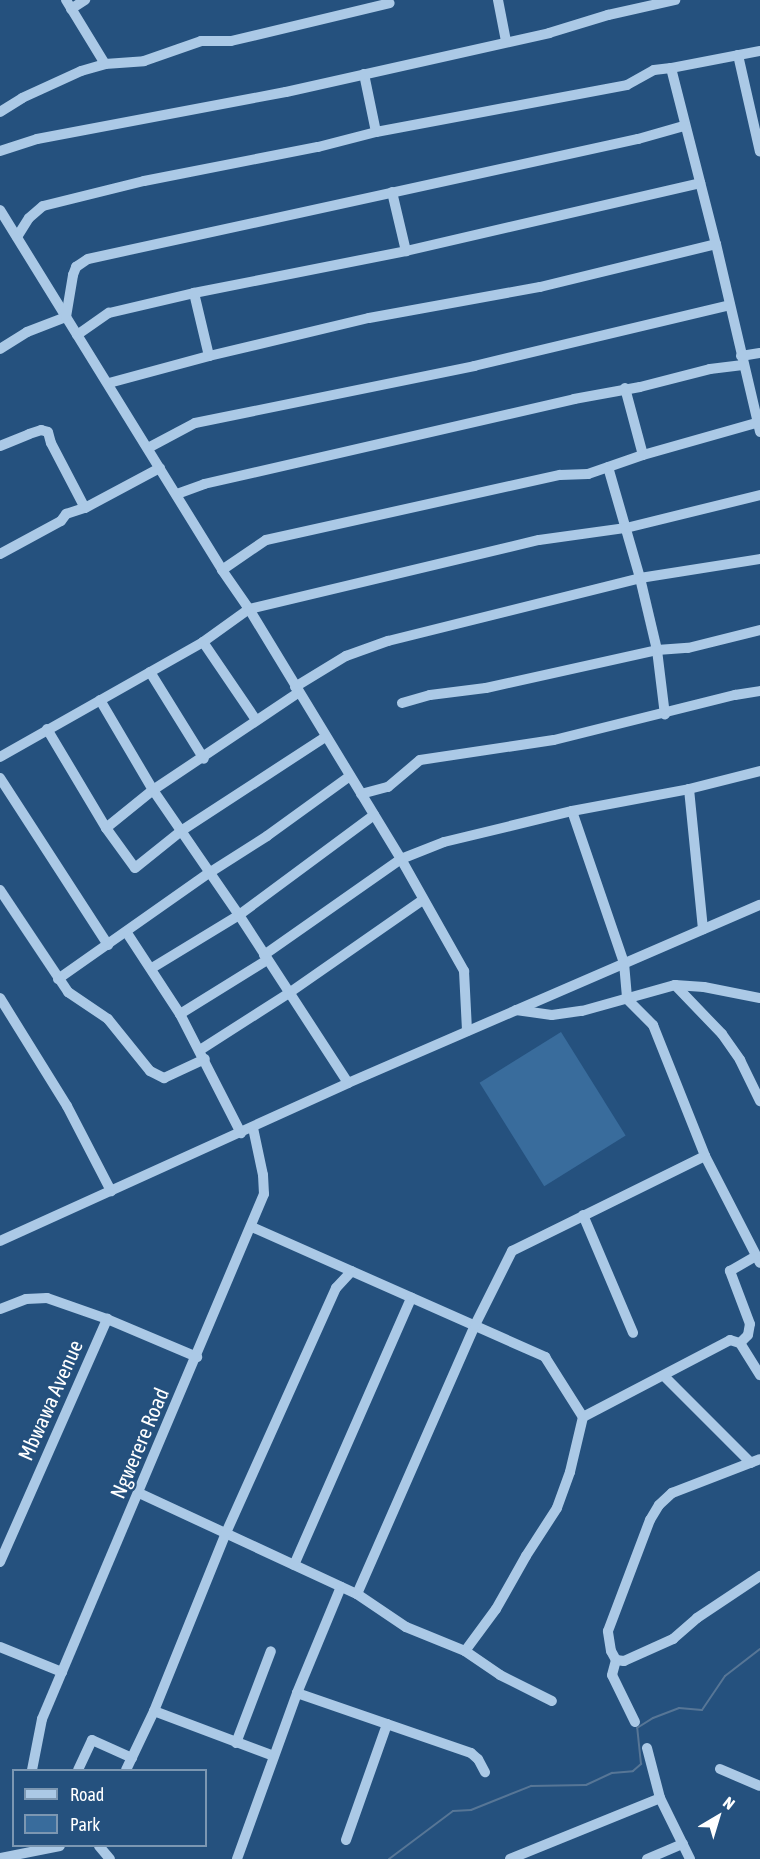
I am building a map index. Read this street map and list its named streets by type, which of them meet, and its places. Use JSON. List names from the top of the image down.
{
  "streets": {
    "street": ["Mbwawa Avenue", "Ngwerere Road"]
  },
  "legend": ["Road", "Park"],
  "north": "top right"
}
